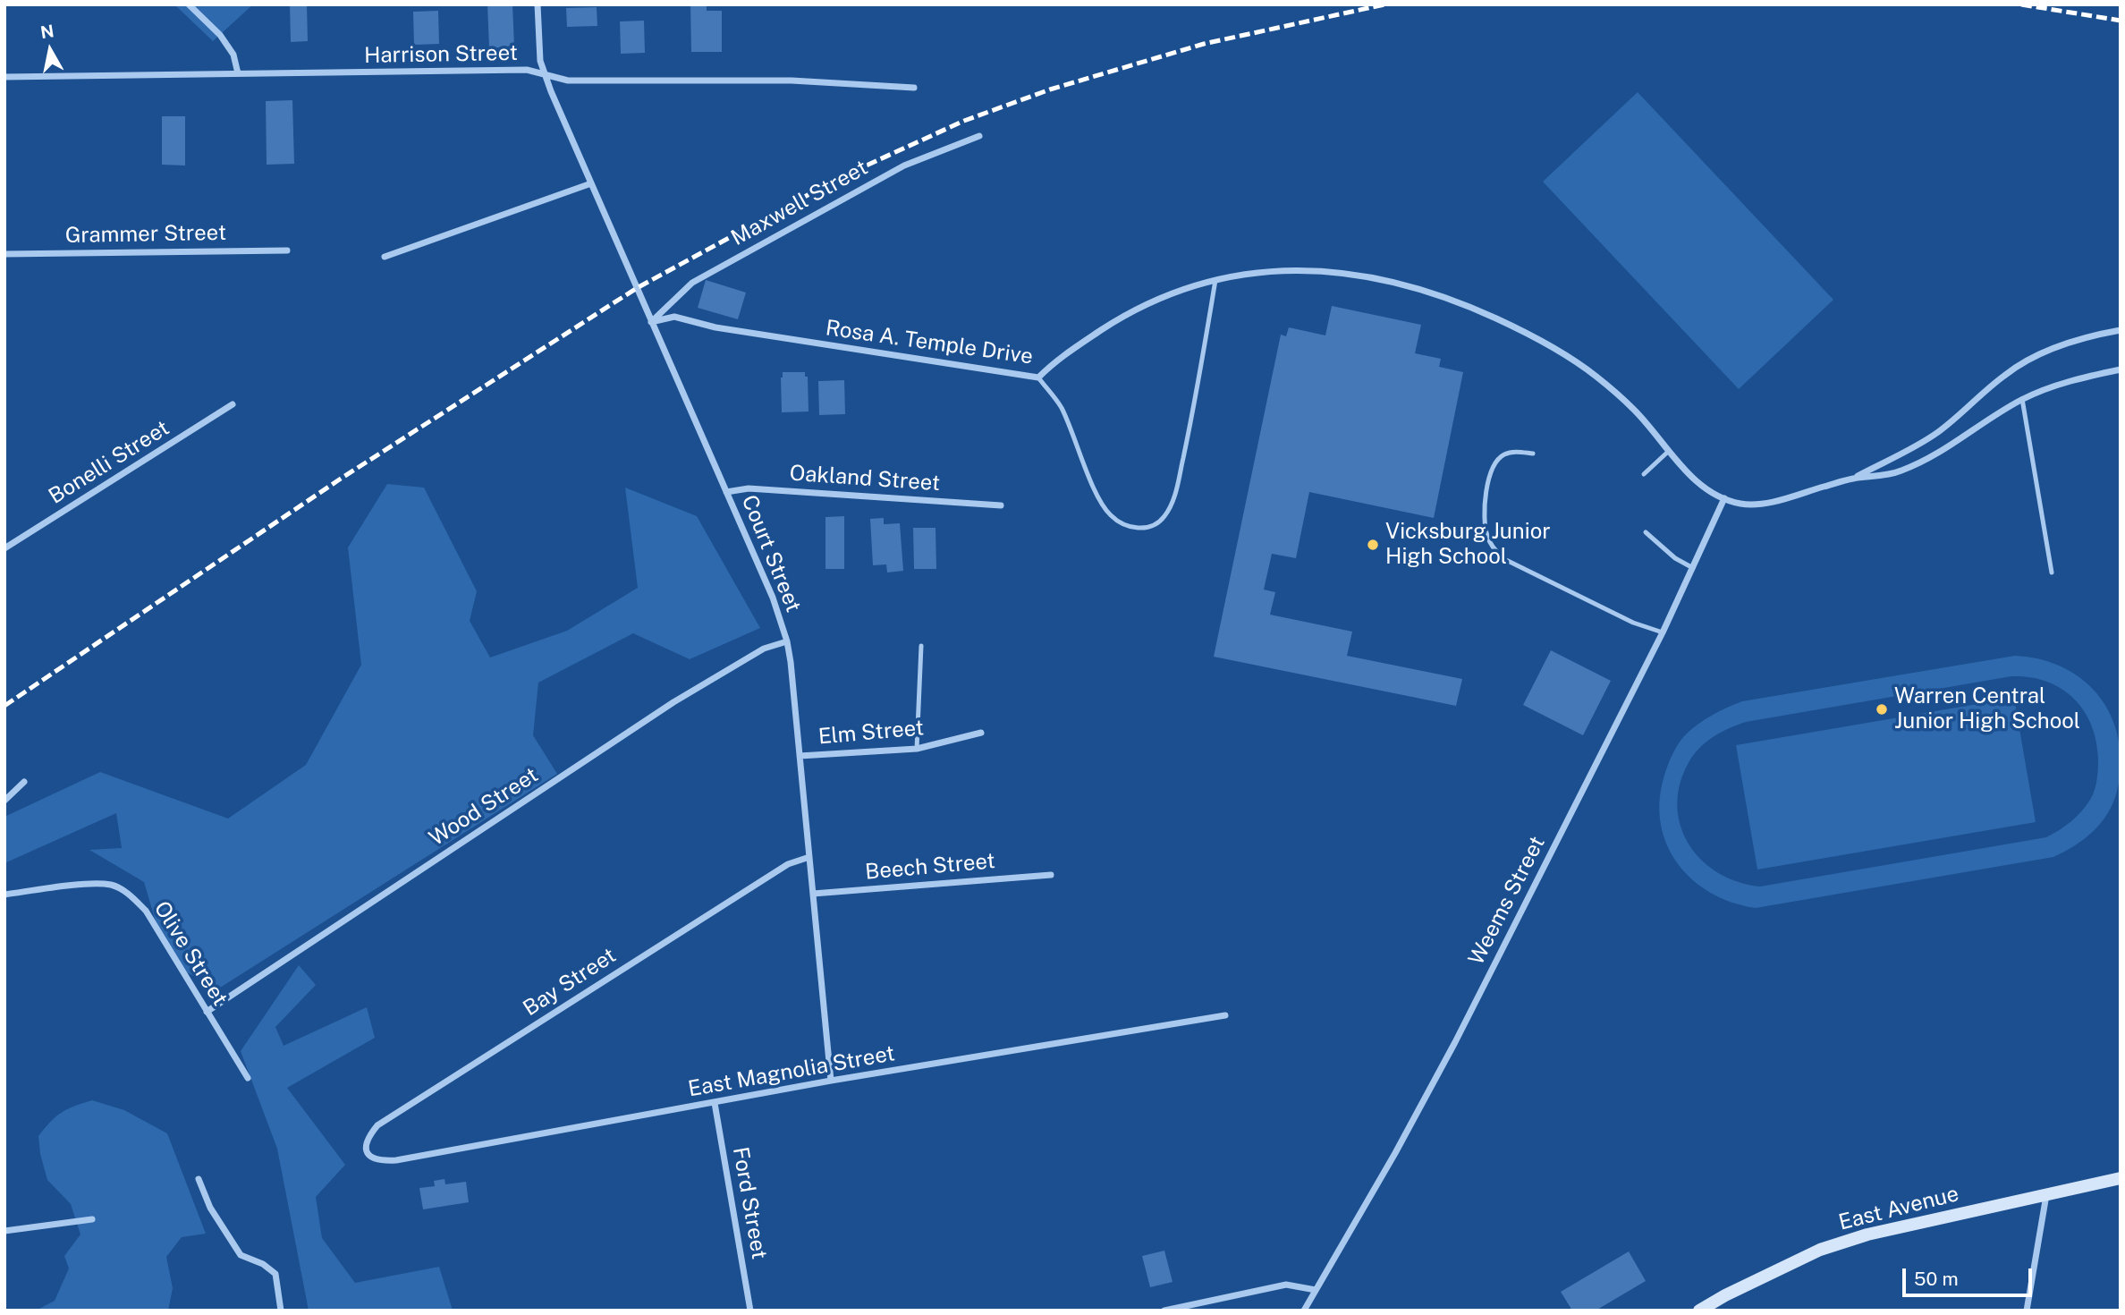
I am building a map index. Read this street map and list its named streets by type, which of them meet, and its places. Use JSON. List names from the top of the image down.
{
  "streets": {
    "street": [
      "Harrison Street",
      "Maxwell Street",
      "Grammer Street",
      "Rosa A. Temple Drive",
      "Bonelli Street",
      "Oakland Street",
      "Court Street",
      "Elm Street",
      "Wood Street",
      "Beech Street",
      "Weems Street",
      "Olive Street",
      "Bay Street",
      "East Magnolia Street",
      "Ford Street",
      "East Avenue"
    ]
  },
  "crossings": [
    ["Harrison Street", "Court Street"],
    ["Maxwell Street", "Rosa A. Temple Drive"],
    ["Maxwell Street", "Court Street"],
    ["Rosa A. Temple Drive", "Court Street"],
    ["Rosa A. Temple Drive", "Weems Street"],
    ["Oakland Street", "Court Street"],
    ["Court Street", "Elm Street"],
    ["Court Street", "Wood Street"],
    ["Court Street", "Beech Street"],
    ["Court Street", "Bay Street"],
    ["Court Street", "East Magnolia Street"],
    ["Wood Street", "Olive Street"],
    ["Bay Street", "East Magnolia Street"],
    ["East Magnolia Street", "Ford Street"]
  ],
  "places": ["Vicksburg Junior High School", "Warren Central Junior High School"],
  "scale_bar": "50 m",
  "north": "top"
}
